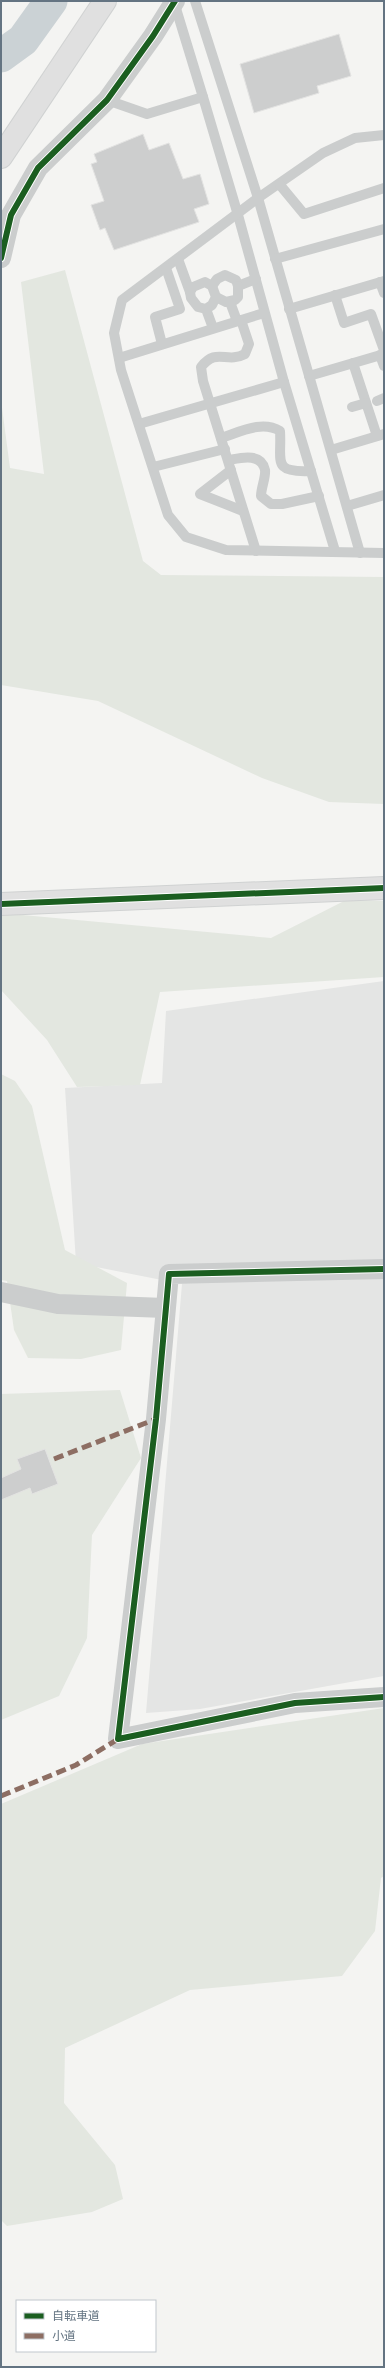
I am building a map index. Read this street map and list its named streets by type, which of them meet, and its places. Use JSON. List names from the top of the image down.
{
  "legend": ["自転車道", "小道"]
}
